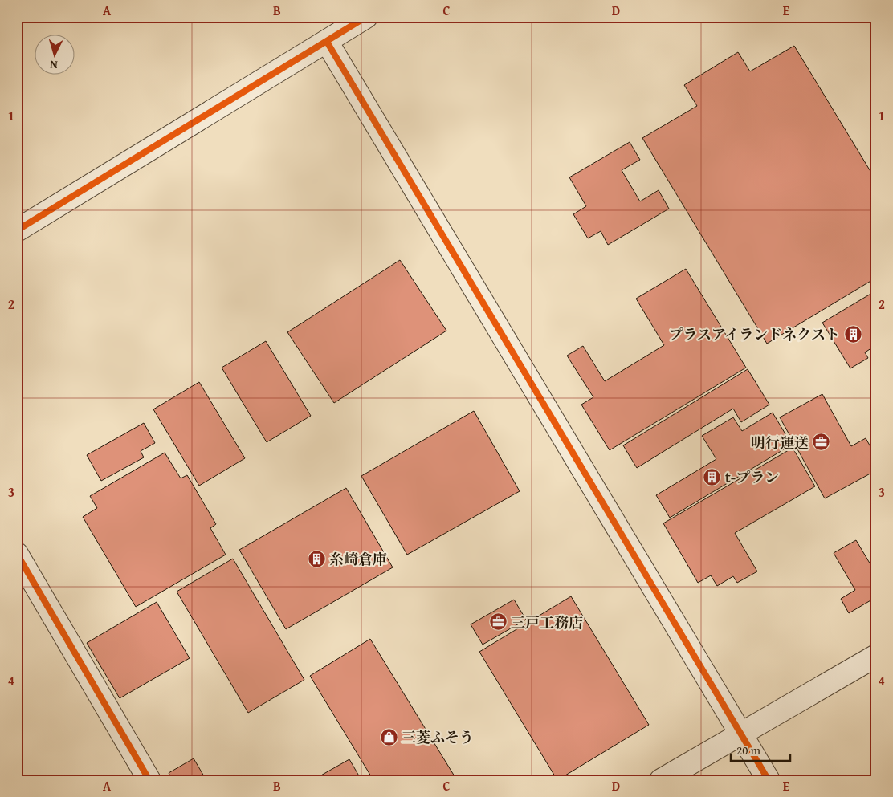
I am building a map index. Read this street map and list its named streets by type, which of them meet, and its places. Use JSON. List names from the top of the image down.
{
  "places": {
    "building": ["プラスアイランドネクスト", "t-プラン", "糸崎倉庫"],
    "office": ["明行運送", "三戸工務店"],
    "shop": ["三菱ふそう"]
  },
  "scale_bar": "20 m",
  "north": "bottom",
  "grid": {
    "columns": [
      "A",
      "B",
      "C",
      "D",
      "E"
    ],
    "rows": [
      "1",
      "2",
      "3",
      "4"
    ]
  }
}
